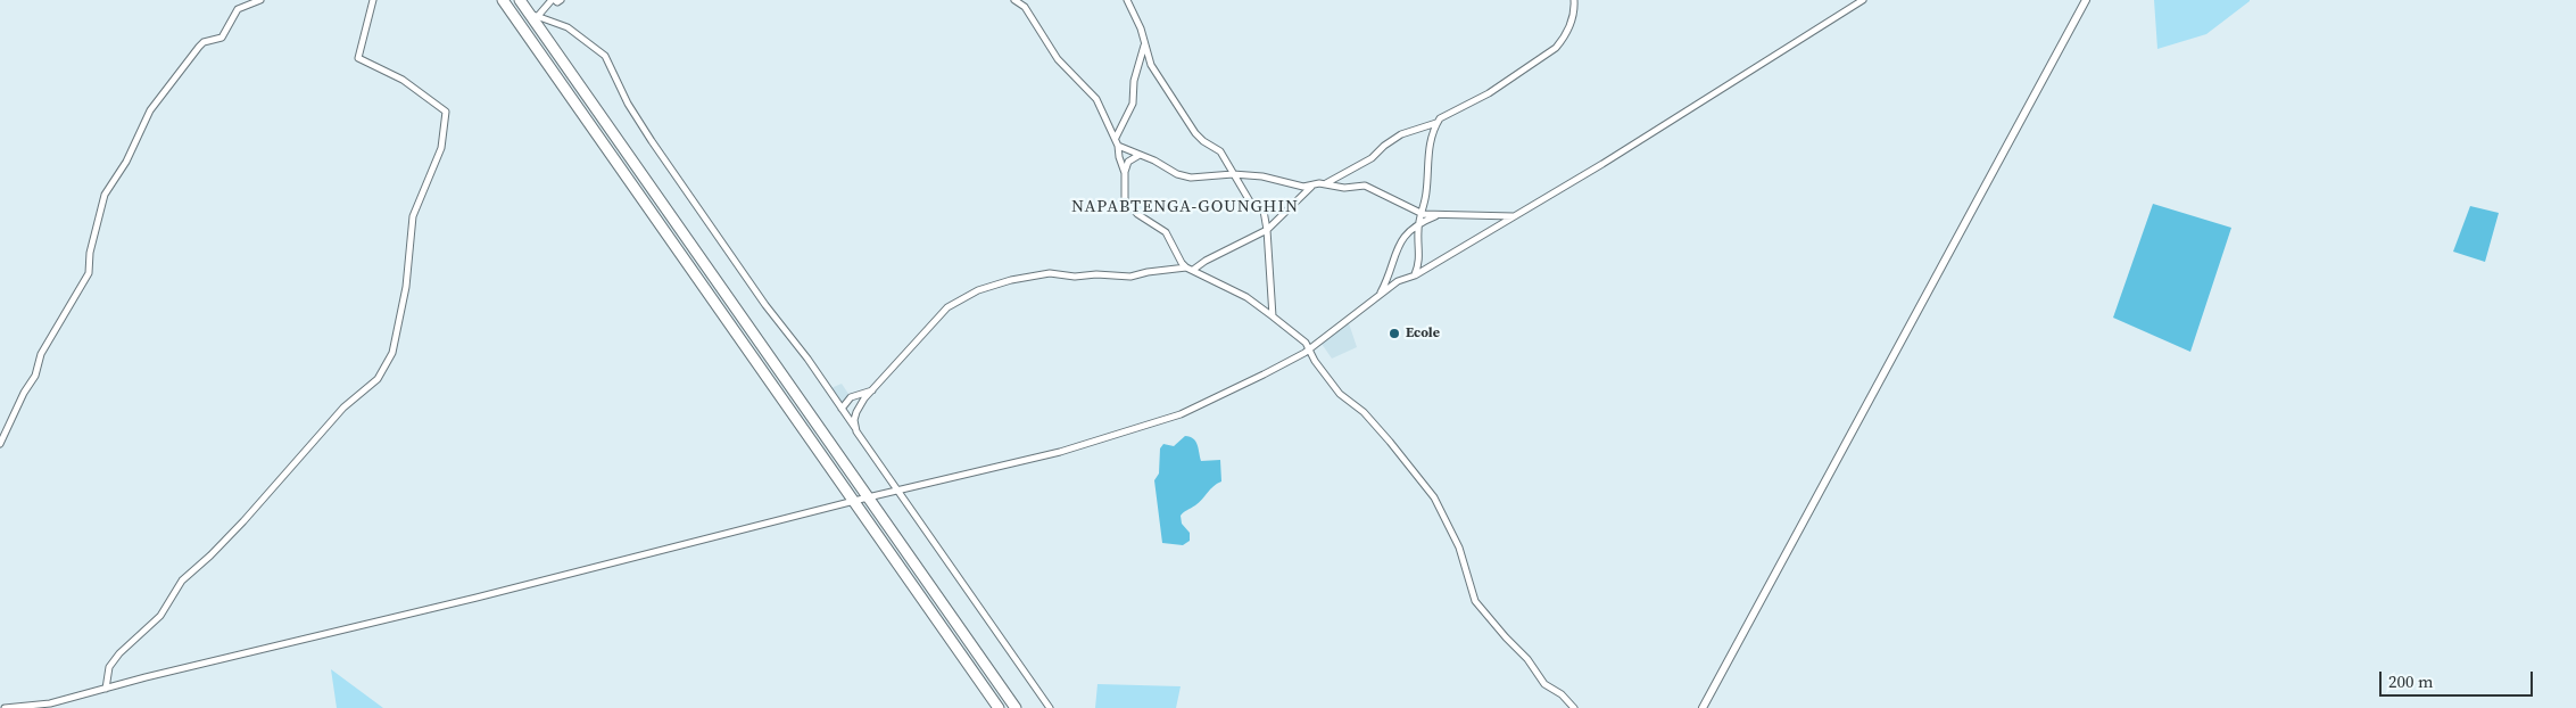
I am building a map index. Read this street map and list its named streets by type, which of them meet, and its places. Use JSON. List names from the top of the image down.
{
  "districts": ["NAPABTENGA-GOUNGHIN"],
  "places": ["Ecole"],
  "scale_bar": "200 m"
}
